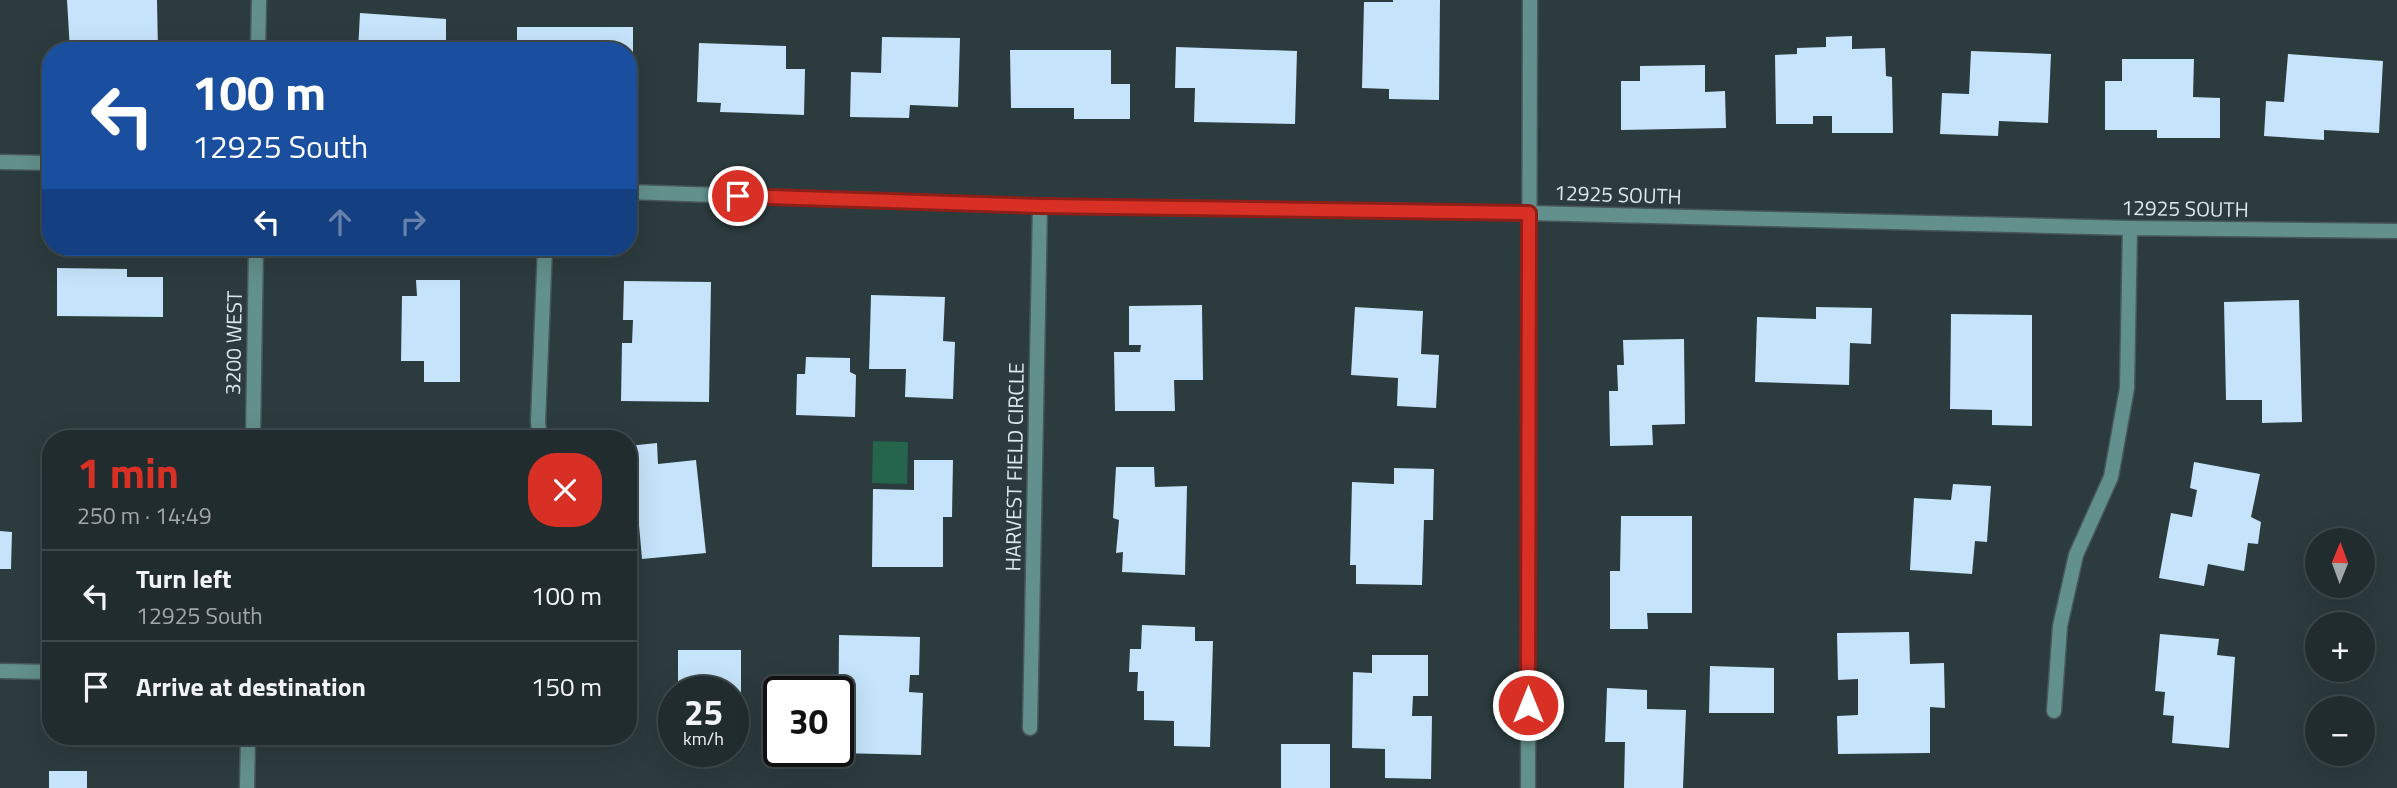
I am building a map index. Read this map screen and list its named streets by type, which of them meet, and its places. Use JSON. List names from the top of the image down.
{
  "streets": {
    "street": ["12925 SOUTH", "3200 WEST", "HARVEST FIELD CIRCLE"]
  },
  "crossings": [
    ["12925 SOUTH", "HARVEST FIELD CIRCLE"]
  ],
  "north": "top",
  "page": {
    "turn": ["100 m", "12925 South"],
    "heading": ["1 min", "250 m · 14:49"],
    "map_buttons": ["+", "−"],
    "list": [
      {
        "name": "Turn left",
        "note": "12925 South",
        "value": "100 m"
      },
      {
        "name": "Arrive at destination",
        "value": "150 m"
      }
    ],
    "speed": "25 km/h",
    "limit": "30"
  }
}
